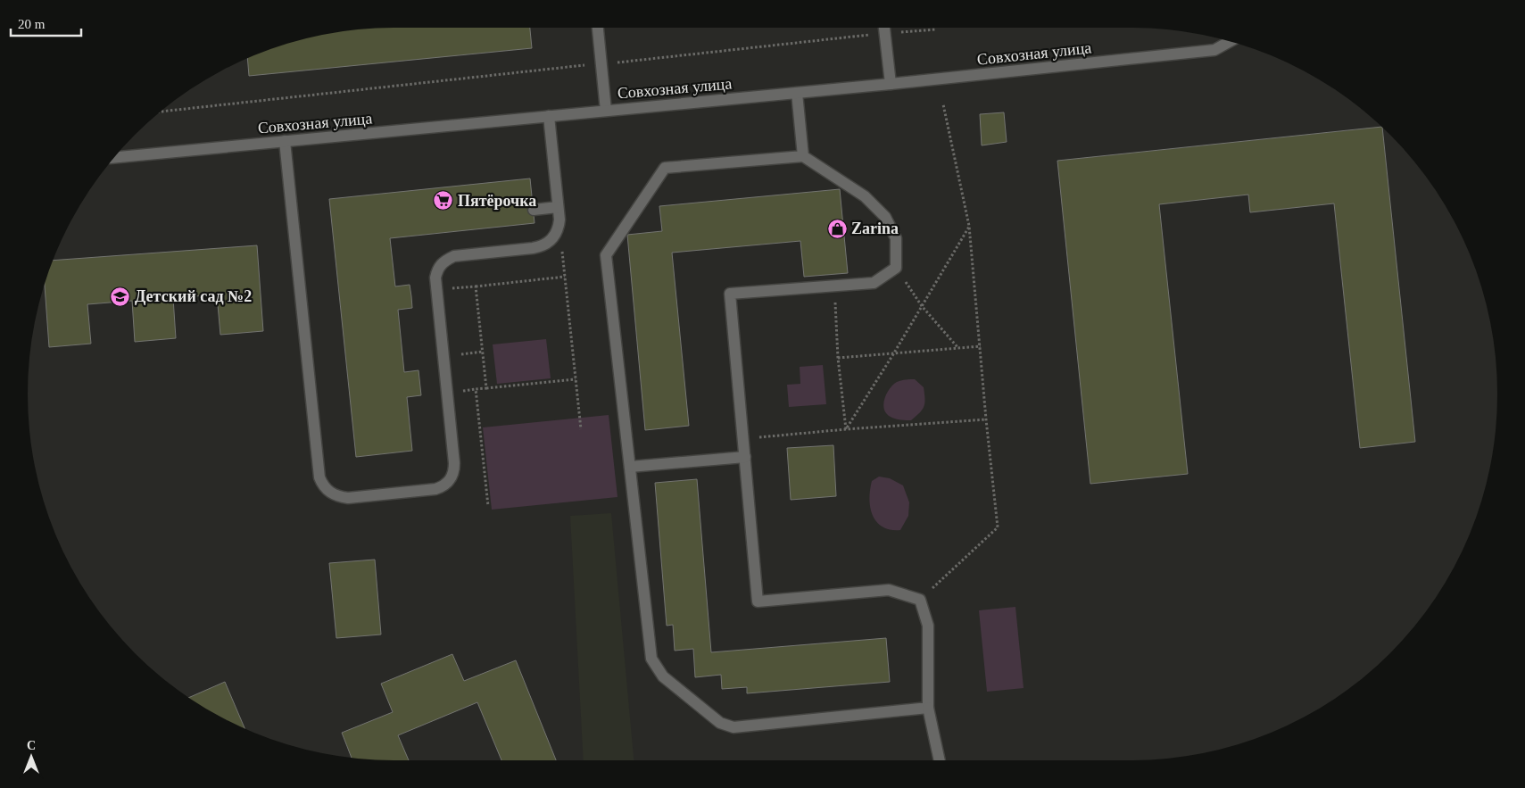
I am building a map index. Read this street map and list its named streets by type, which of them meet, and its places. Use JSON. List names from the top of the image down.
{
  "streets": {
    "street": ["Совхозная улица"]
  },
  "places": {
    "supermarket": ["Пятёрочка"],
    "shop": ["Zarina"],
    "school or university": ["Детский сад №2"]
  },
  "scale_bar": "20 m",
  "north": "top"
}
